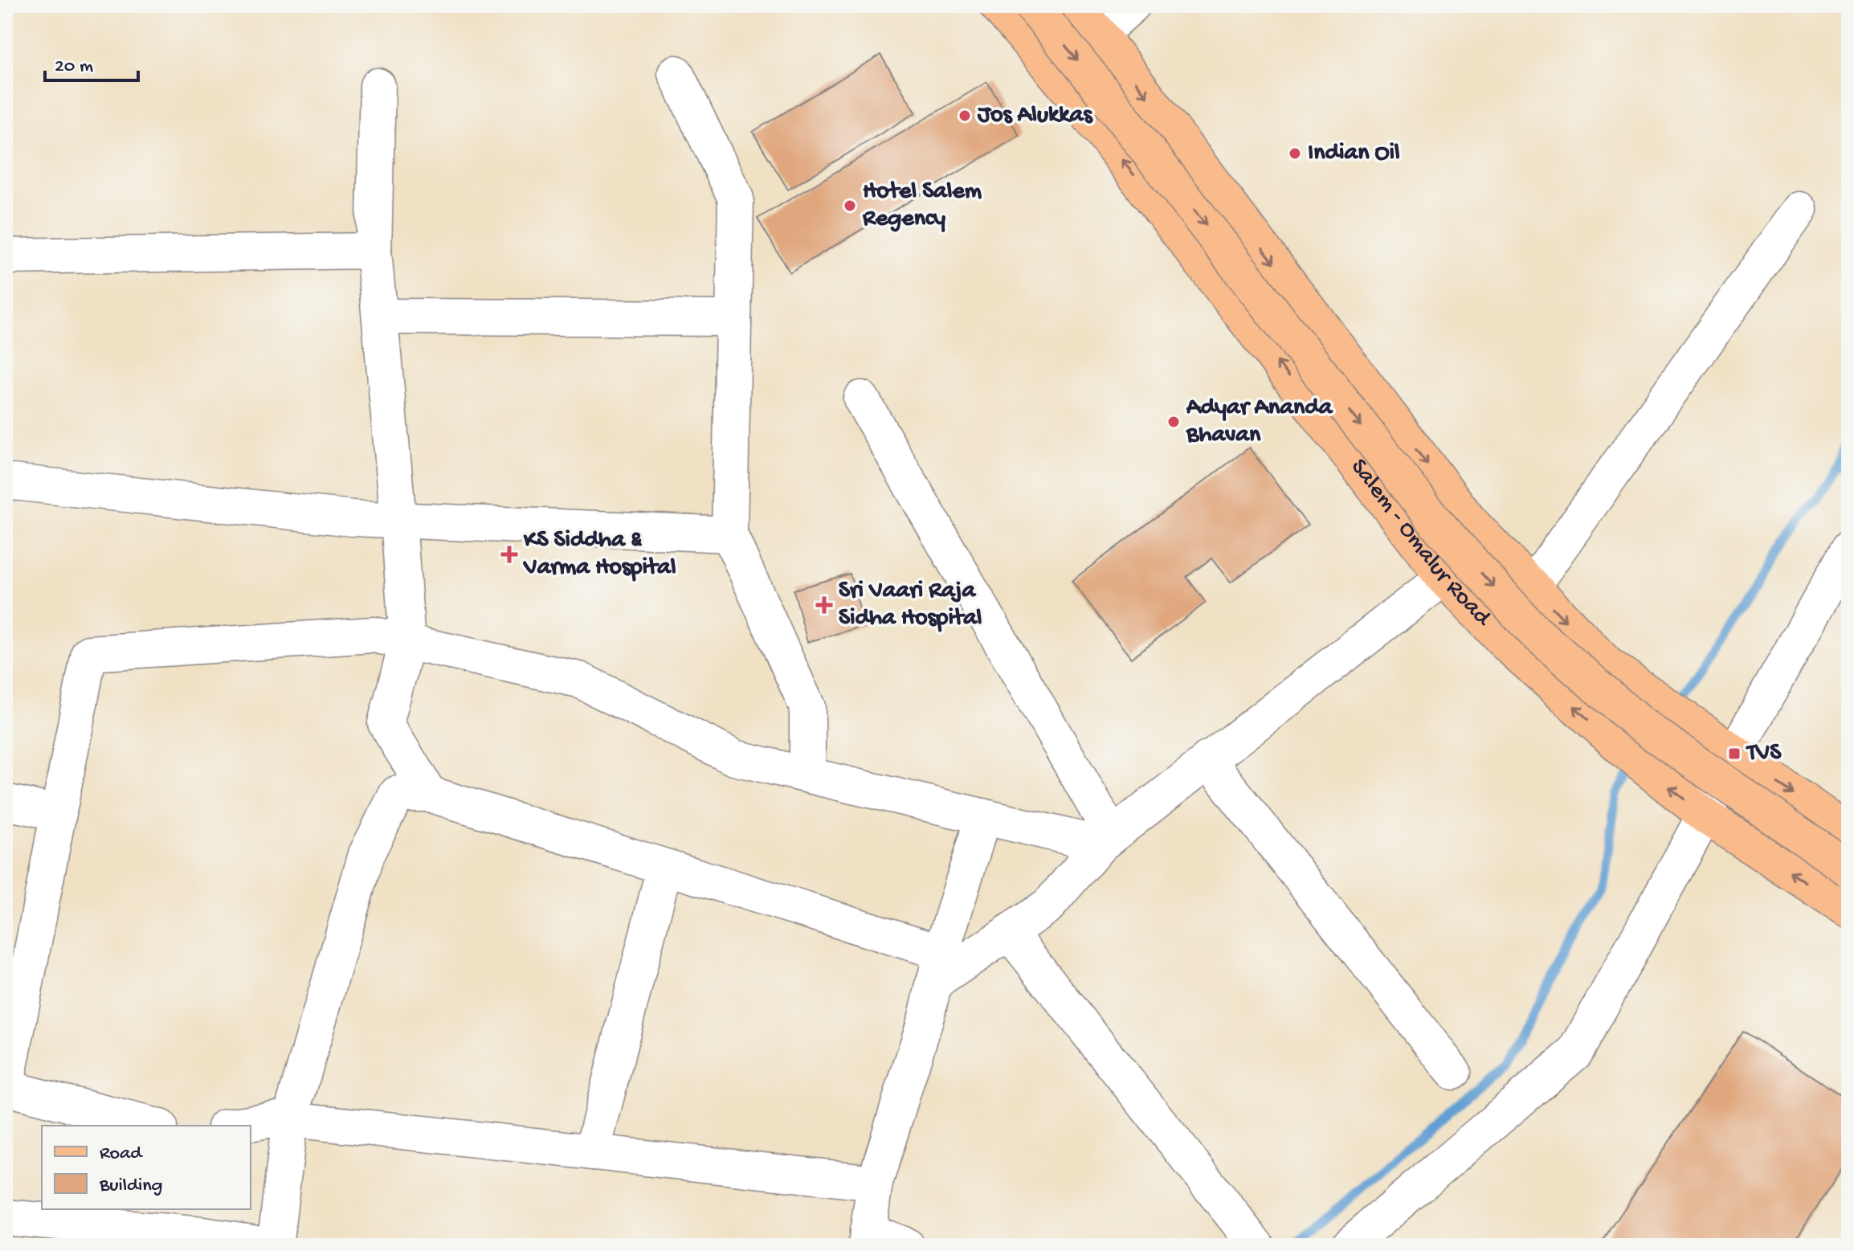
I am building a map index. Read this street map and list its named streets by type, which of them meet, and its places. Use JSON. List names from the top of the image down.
{
  "streets": {
    "main road": ["Salem - Omalur Road"]
  },
  "places": {
    "other": [
      "Jos Alukkas",
      "Indian Oil",
      "Hotel Salem Regency",
      "Adyar Ananda Bhavan"
    ],
    "health": ["KS Siddha & Varma Hospital", "Sri Vaari Raja Sidha Hospital"],
    "transit": ["TVS"]
  },
  "legend": ["Road", "Building"],
  "scale_bar": "20 m"
}
